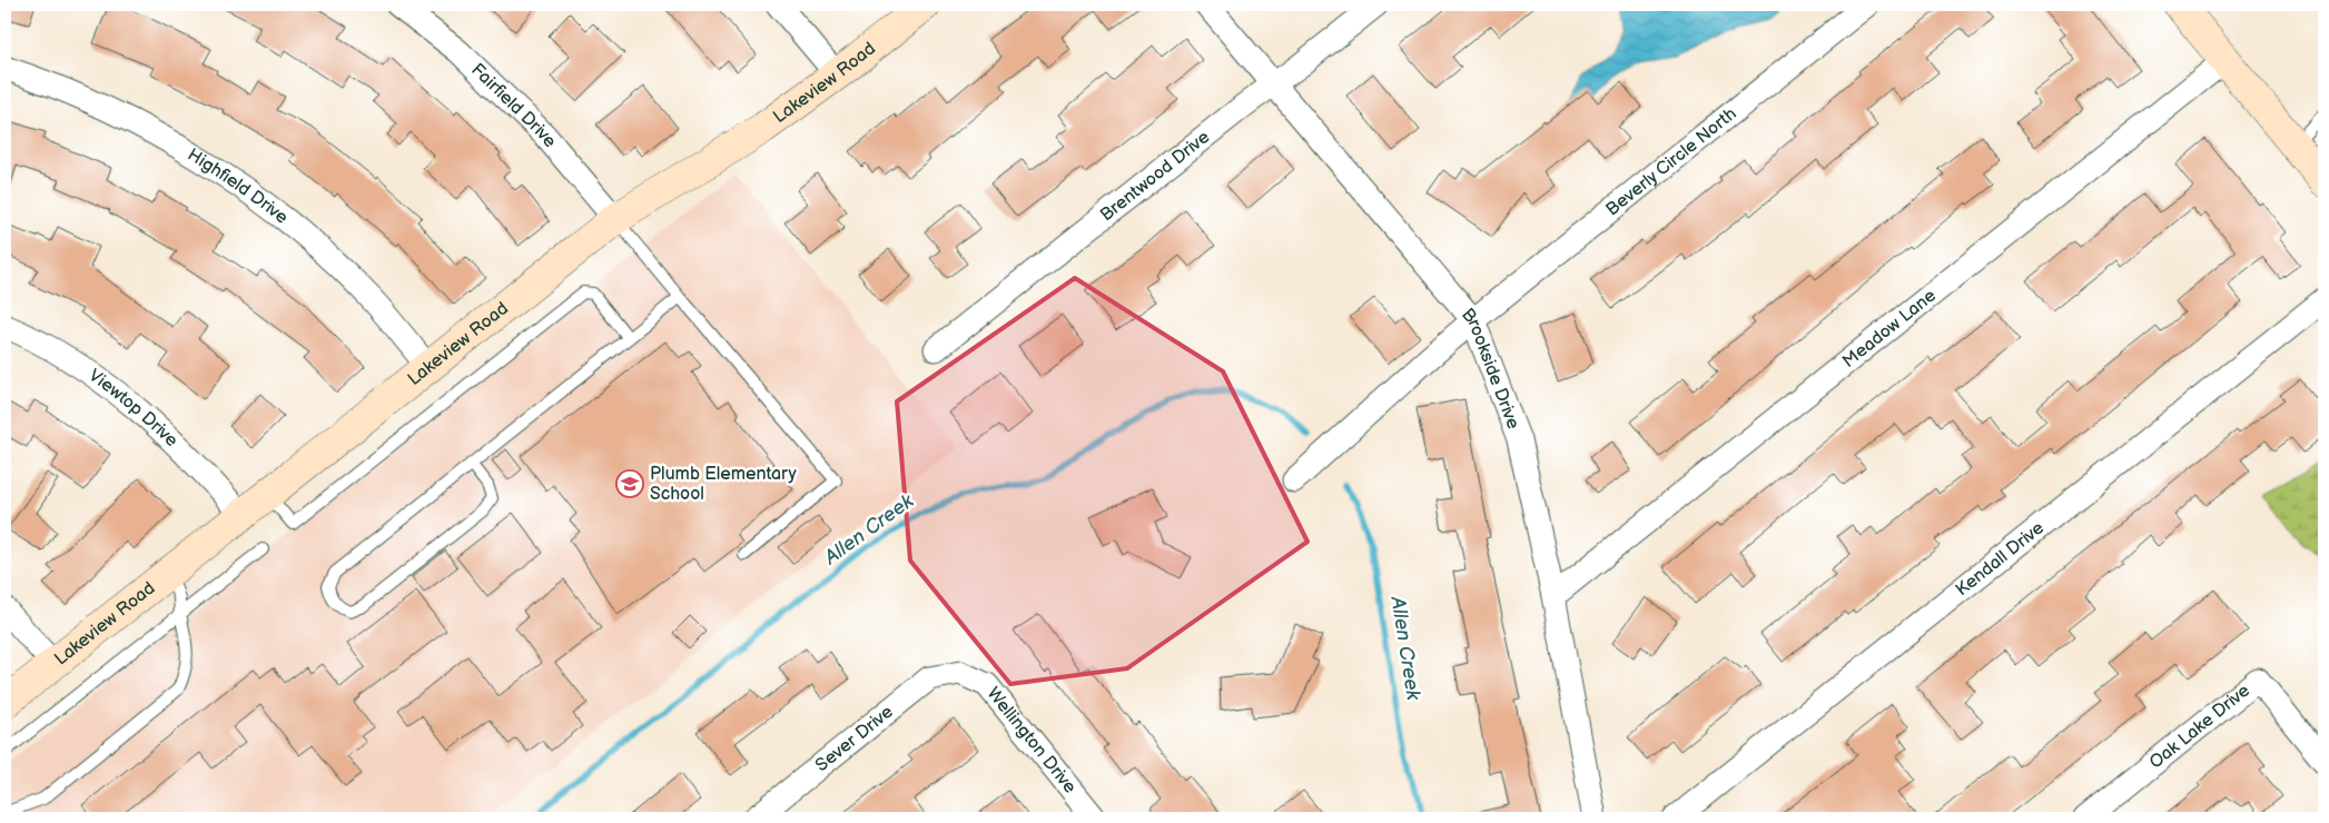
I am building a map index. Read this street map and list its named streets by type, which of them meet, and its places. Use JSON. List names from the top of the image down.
{
  "streets": {
    "street": [
      "Lakeview Road",
      "Fairfield Drive",
      "Beverly Circle North",
      "Brentwood Drive",
      "Highfield Drive",
      "Meadow Lane",
      "Brookside Drive",
      "Viewtop Drive",
      "Kendall Drive",
      "Oak Lake Drive",
      "Sever Drive",
      "Wellington Drive"
    ]
  },
  "crossings": [
    ["Lakeview Road", "Fairfield Drive"],
    ["Lakeview Road", "Highfield Drive"],
    ["Lakeview Road", "Viewtop Drive"],
    ["Beverly Circle North", "Brookside Drive"],
    ["Brentwood Drive", "Brookside Drive"],
    ["Meadow Lane", "Brookside Drive"],
    ["Sever Drive", "Wellington Drive"]
  ],
  "water": ["Allen Creek"],
  "places": {
    "school or university": ["Plumb Elementary School"]
  }
}
